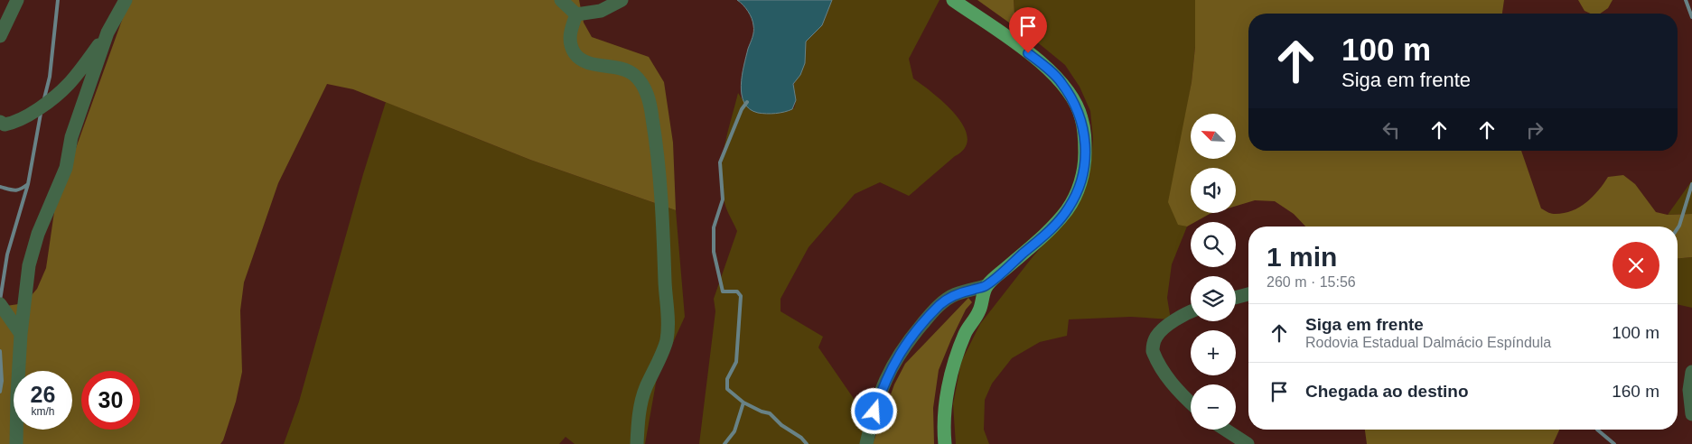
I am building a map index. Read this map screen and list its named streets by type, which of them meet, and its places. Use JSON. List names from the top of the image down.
{
  "north": "top left",
  "page": {
    "turn": ["100 m", "Siga em frente"],
    "map_buttons": ["+", "−"],
    "heading": ["1 min", "260 m · 15:56"],
    "list": [
      {
        "name": "Siga em frente",
        "note": "Rodovia Estadual Dalmácio Espíndula",
        "value": "100 m"
      },
      {
        "name": "Chegada ao destino",
        "value": "160 m"
      }
    ],
    "speed": "26 km/h",
    "limit": "30"
  }
}
